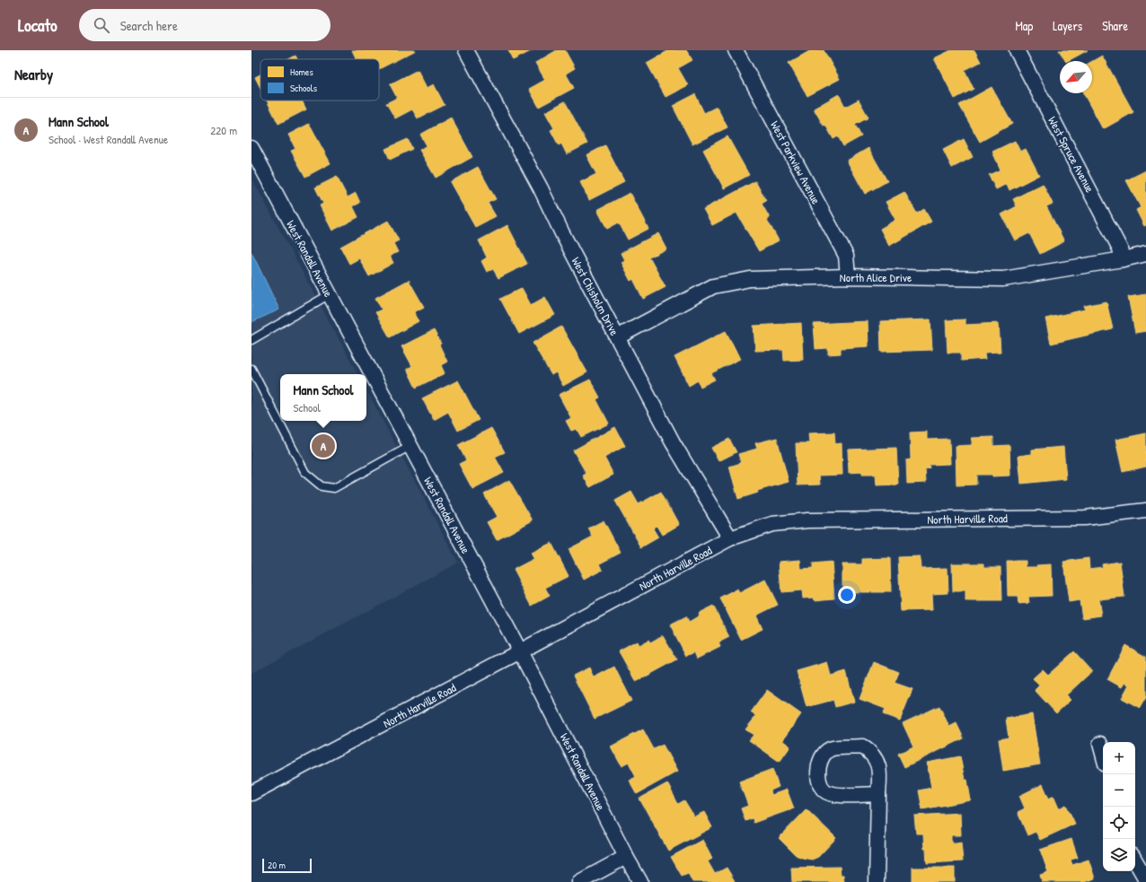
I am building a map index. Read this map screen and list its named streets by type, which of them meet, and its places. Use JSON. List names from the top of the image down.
{
  "streets": {
    "street": [
      "West Spruce Avenue",
      "West Parkview Avenue",
      "West Randall Avenue",
      "North Alice Drive",
      "West Chisholm Drive",
      "North Harville Road"
    ]
  },
  "crossings": [
    ["West Spruce Avenue", "North Alice Drive"],
    ["West Parkview Avenue", "North Alice Drive"],
    ["West Randall Avenue", "North Harville Road"],
    ["North Alice Drive", "West Chisholm Drive"],
    ["West Chisholm Drive", "North Harville Road"]
  ],
  "legend": ["Homes", "Schools"],
  "scale_bar": "20 m",
  "north": "bottom left",
  "page": {
    "header": "Locato",
    "search": "Search here",
    "nav": ["Map", "Layers", "Share"],
    "heading": "Nearby",
    "list": [
      {
        "mark": "A",
        "name": "Mann School",
        "note": "School · West Randall Avenue",
        "value": "220 m"
      }
    ],
    "popup": ["Mann School", "School"],
    "pins": "A",
    "map_buttons": ["+", "−"],
    "scale": "20 m"
  }
}
